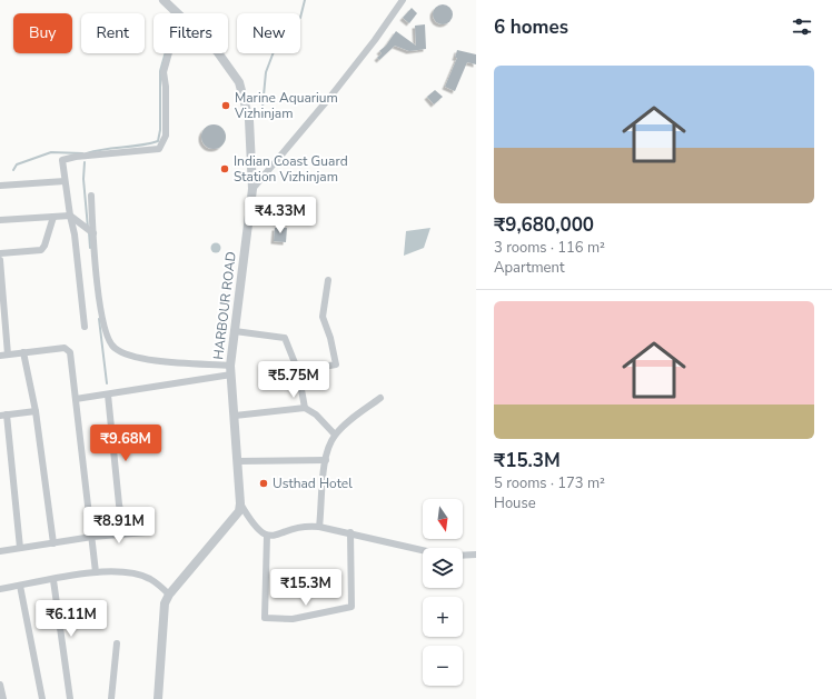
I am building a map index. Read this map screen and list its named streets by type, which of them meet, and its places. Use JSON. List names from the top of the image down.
{
  "streets": {
    "street": ["HARBOUR ROAD"]
  },
  "places": ["Marine Aquarium Vizhinjam", "Indian Coast Guard Station Vizhinjam", "Usthad Hotel"],
  "north": "bottom",
  "page": {
    "heading": "6 homes",
    "chip": [
      "Buy",
      "Rent",
      "Filters",
      "New"
    ],
    "list": [
      {
        "name": "₹9,680,000",
        "note": "3 rooms · 116 m² · Apartment"
      },
      {
        "name": "₹15.3M",
        "note": "5 rooms · 173 m² · House"
      }
    ],
    "price": [
      "₹4.33M",
      "₹5.75M",
      "₹9.68M",
      "₹8.91M",
      "₹15.3M",
      "₹6.11M"
    ],
    "map_buttons": ["+", "−"]
  }
}
